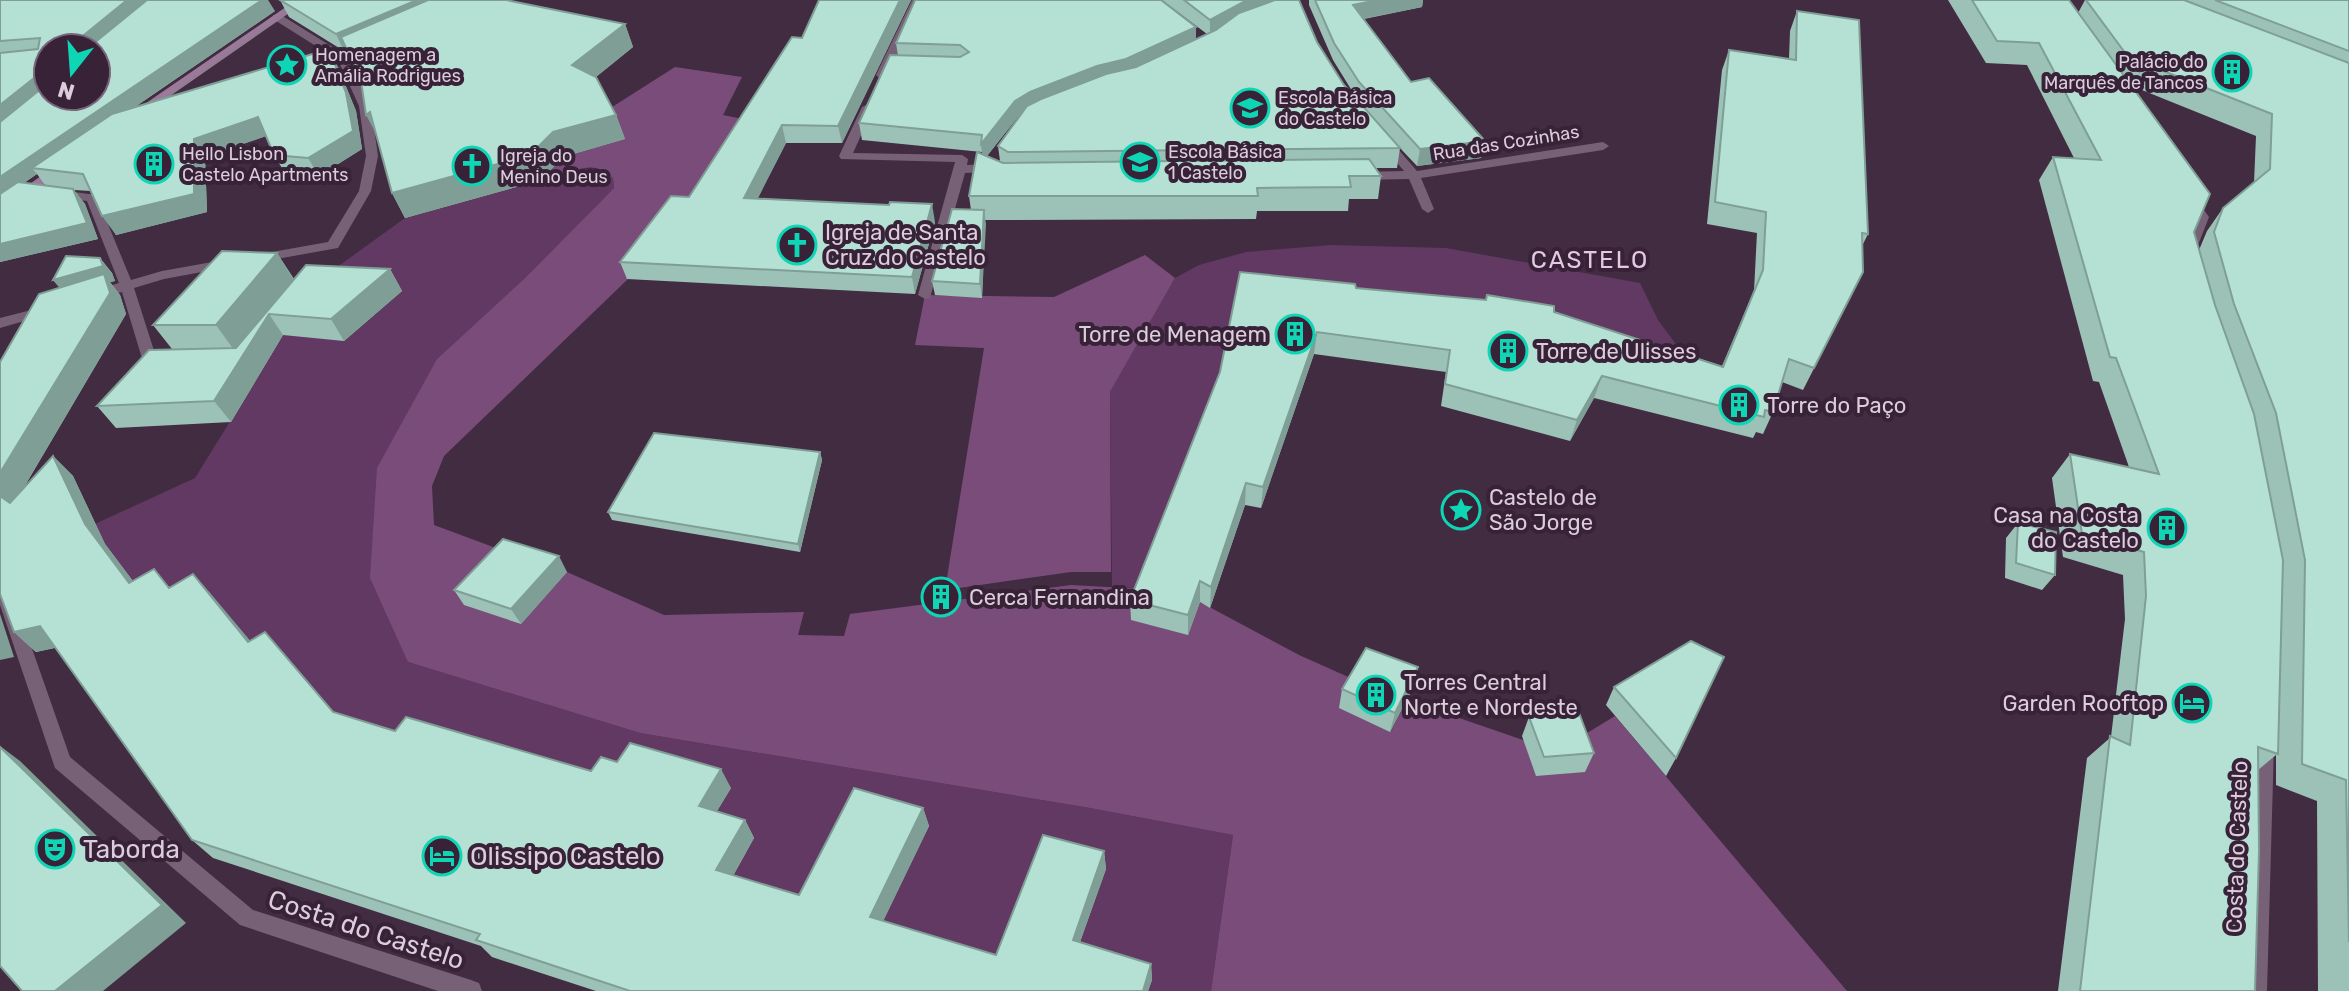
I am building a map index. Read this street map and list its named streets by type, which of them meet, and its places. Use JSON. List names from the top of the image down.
{
  "streets": {
    "street": ["Rua das Cozinhas", "Costa do Castelo"]
  },
  "districts": ["CASTELO"],
  "places": {
    "place": ["Homenagem a Amália Rodrigues", "Castelo de São Jorge"],
    "building": [
      "Palácio do Marquês de Tancos",
      "Hello Lisbon Castelo Apartments",
      "Torre de Menagem",
      "Torre de Ulisses",
      "Torre do Paço",
      "Casa na Costa do Castelo",
      "Cerca Fernandina",
      "Torres Central Norte e Nordeste"
    ],
    "school or university": ["Escola Básica do Castelo", "Escola Básica 1 Castelo"],
    "church": ["Igreja do Menino Deus", "Igreja de Santa Cruz do Castelo"],
    "hotel": ["Garden Rooftop", "Olissipo Castelo"],
    "theatre": ["Taborda"]
  },
  "north": "bottom"
}
